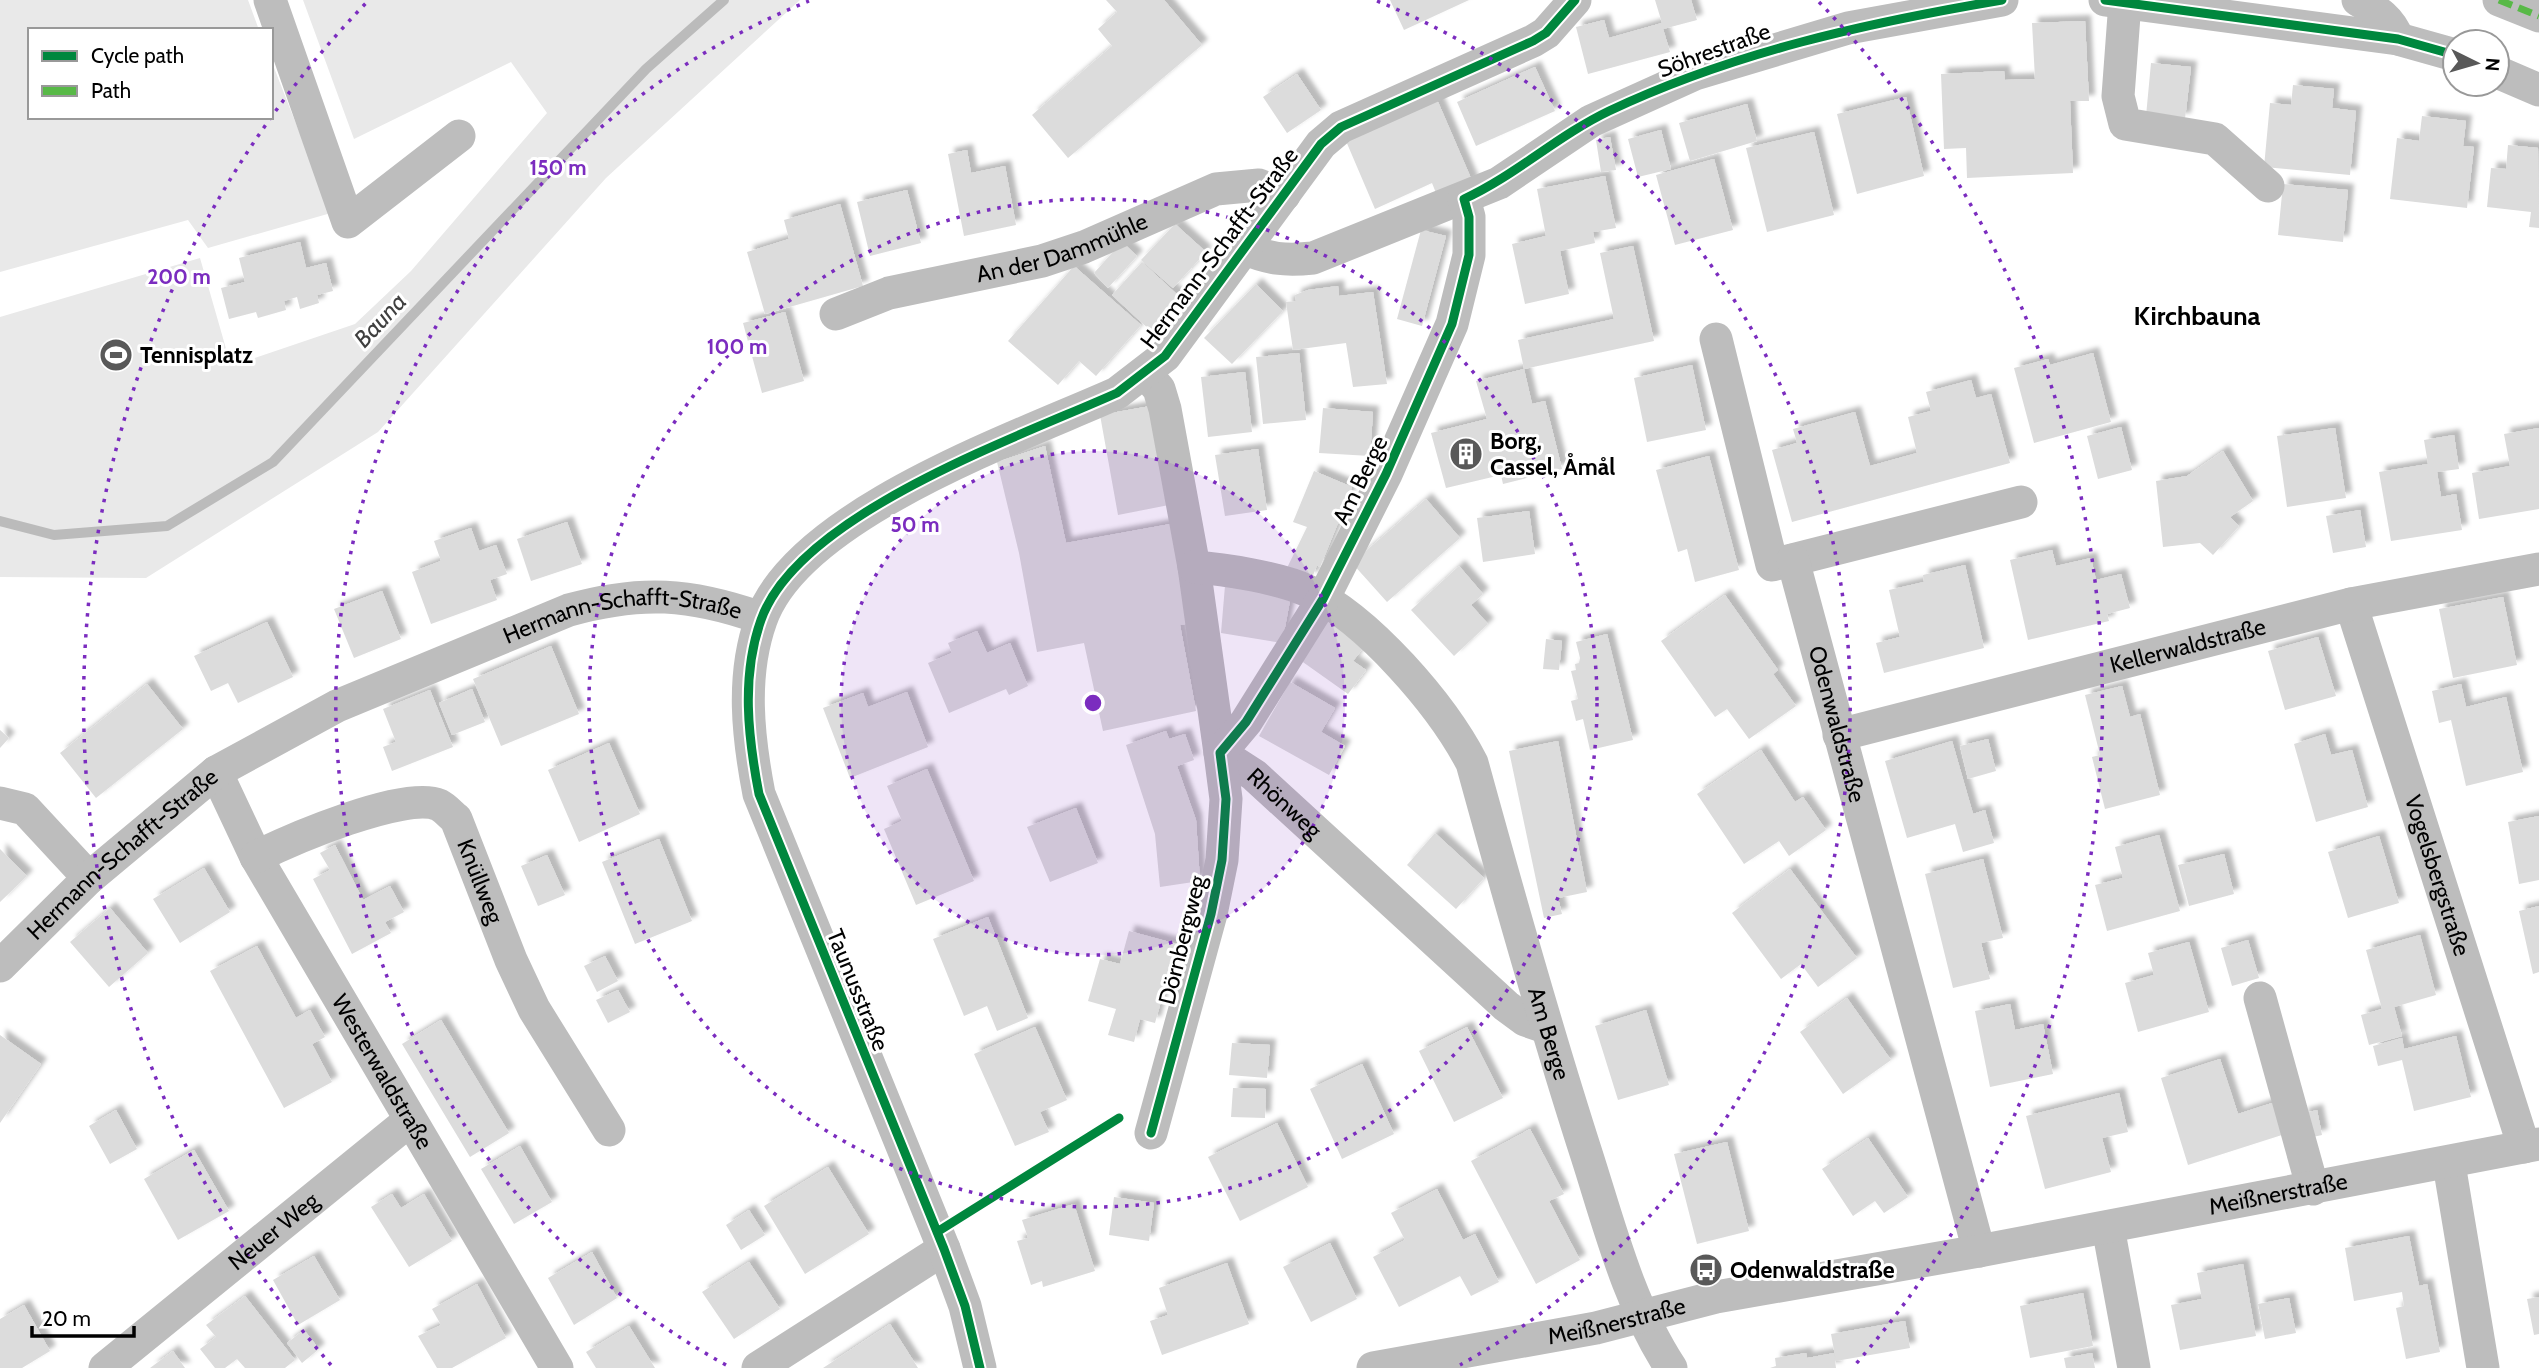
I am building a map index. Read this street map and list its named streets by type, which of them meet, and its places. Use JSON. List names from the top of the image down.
{
  "streets": {
    "street": [
      "Söhrestraße",
      "An der Dammühle",
      "Hermann-Schafft-Straße",
      "Am Berge",
      "Kellerwaldstraße",
      "Odenwaldstraße",
      "Rhönweg",
      "Vogelsbergstraße",
      "Knüllweg",
      "Dörnbergweg",
      "Taunusstraße",
      "Westerwaldstraße",
      "Meißnerstraße",
      "Neuer Weg"
    ]
  },
  "crossings": [
    ["Söhrestraße", "Hermann-Schafft-Straße"],
    ["Söhrestraße", "Am Berge"],
    ["An der Dammühle", "Hermann-Schafft-Straße"],
    ["Hermann-Schafft-Straße", "Taunusstraße"],
    ["Hermann-Schafft-Straße", "Westerwaldstraße"],
    ["Am Berge", "Rhönweg"],
    ["Am Berge", "Dörnbergweg"],
    ["Am Berge", "Meißnerstraße"],
    ["Kellerwaldstraße", "Odenwaldstraße"],
    ["Kellerwaldstraße", "Vogelsbergstraße"],
    ["Odenwaldstraße", "Meißnerstraße"],
    ["Rhönweg", "Dörnbergweg"],
    ["Vogelsbergstraße", "Meißnerstraße"],
    ["Knüllweg", "Westerwaldstraße"],
    ["Westerwaldstraße", "Neuer Weg"]
  ],
  "districts": ["Kirchbauna"],
  "water": ["Bauna"],
  "places": {
    "sports": ["Tennisplatz"],
    "building": ["Borg, Cassel, Åmål"],
    "bus stop": ["Odenwaldstraße"]
  },
  "legend": ["Cycle path", "Path"],
  "scale_bar": "20 m",
  "north": "right",
  "rings": [
    "150 m",
    "200 m",
    "100 m",
    "50 m"
  ]
}
